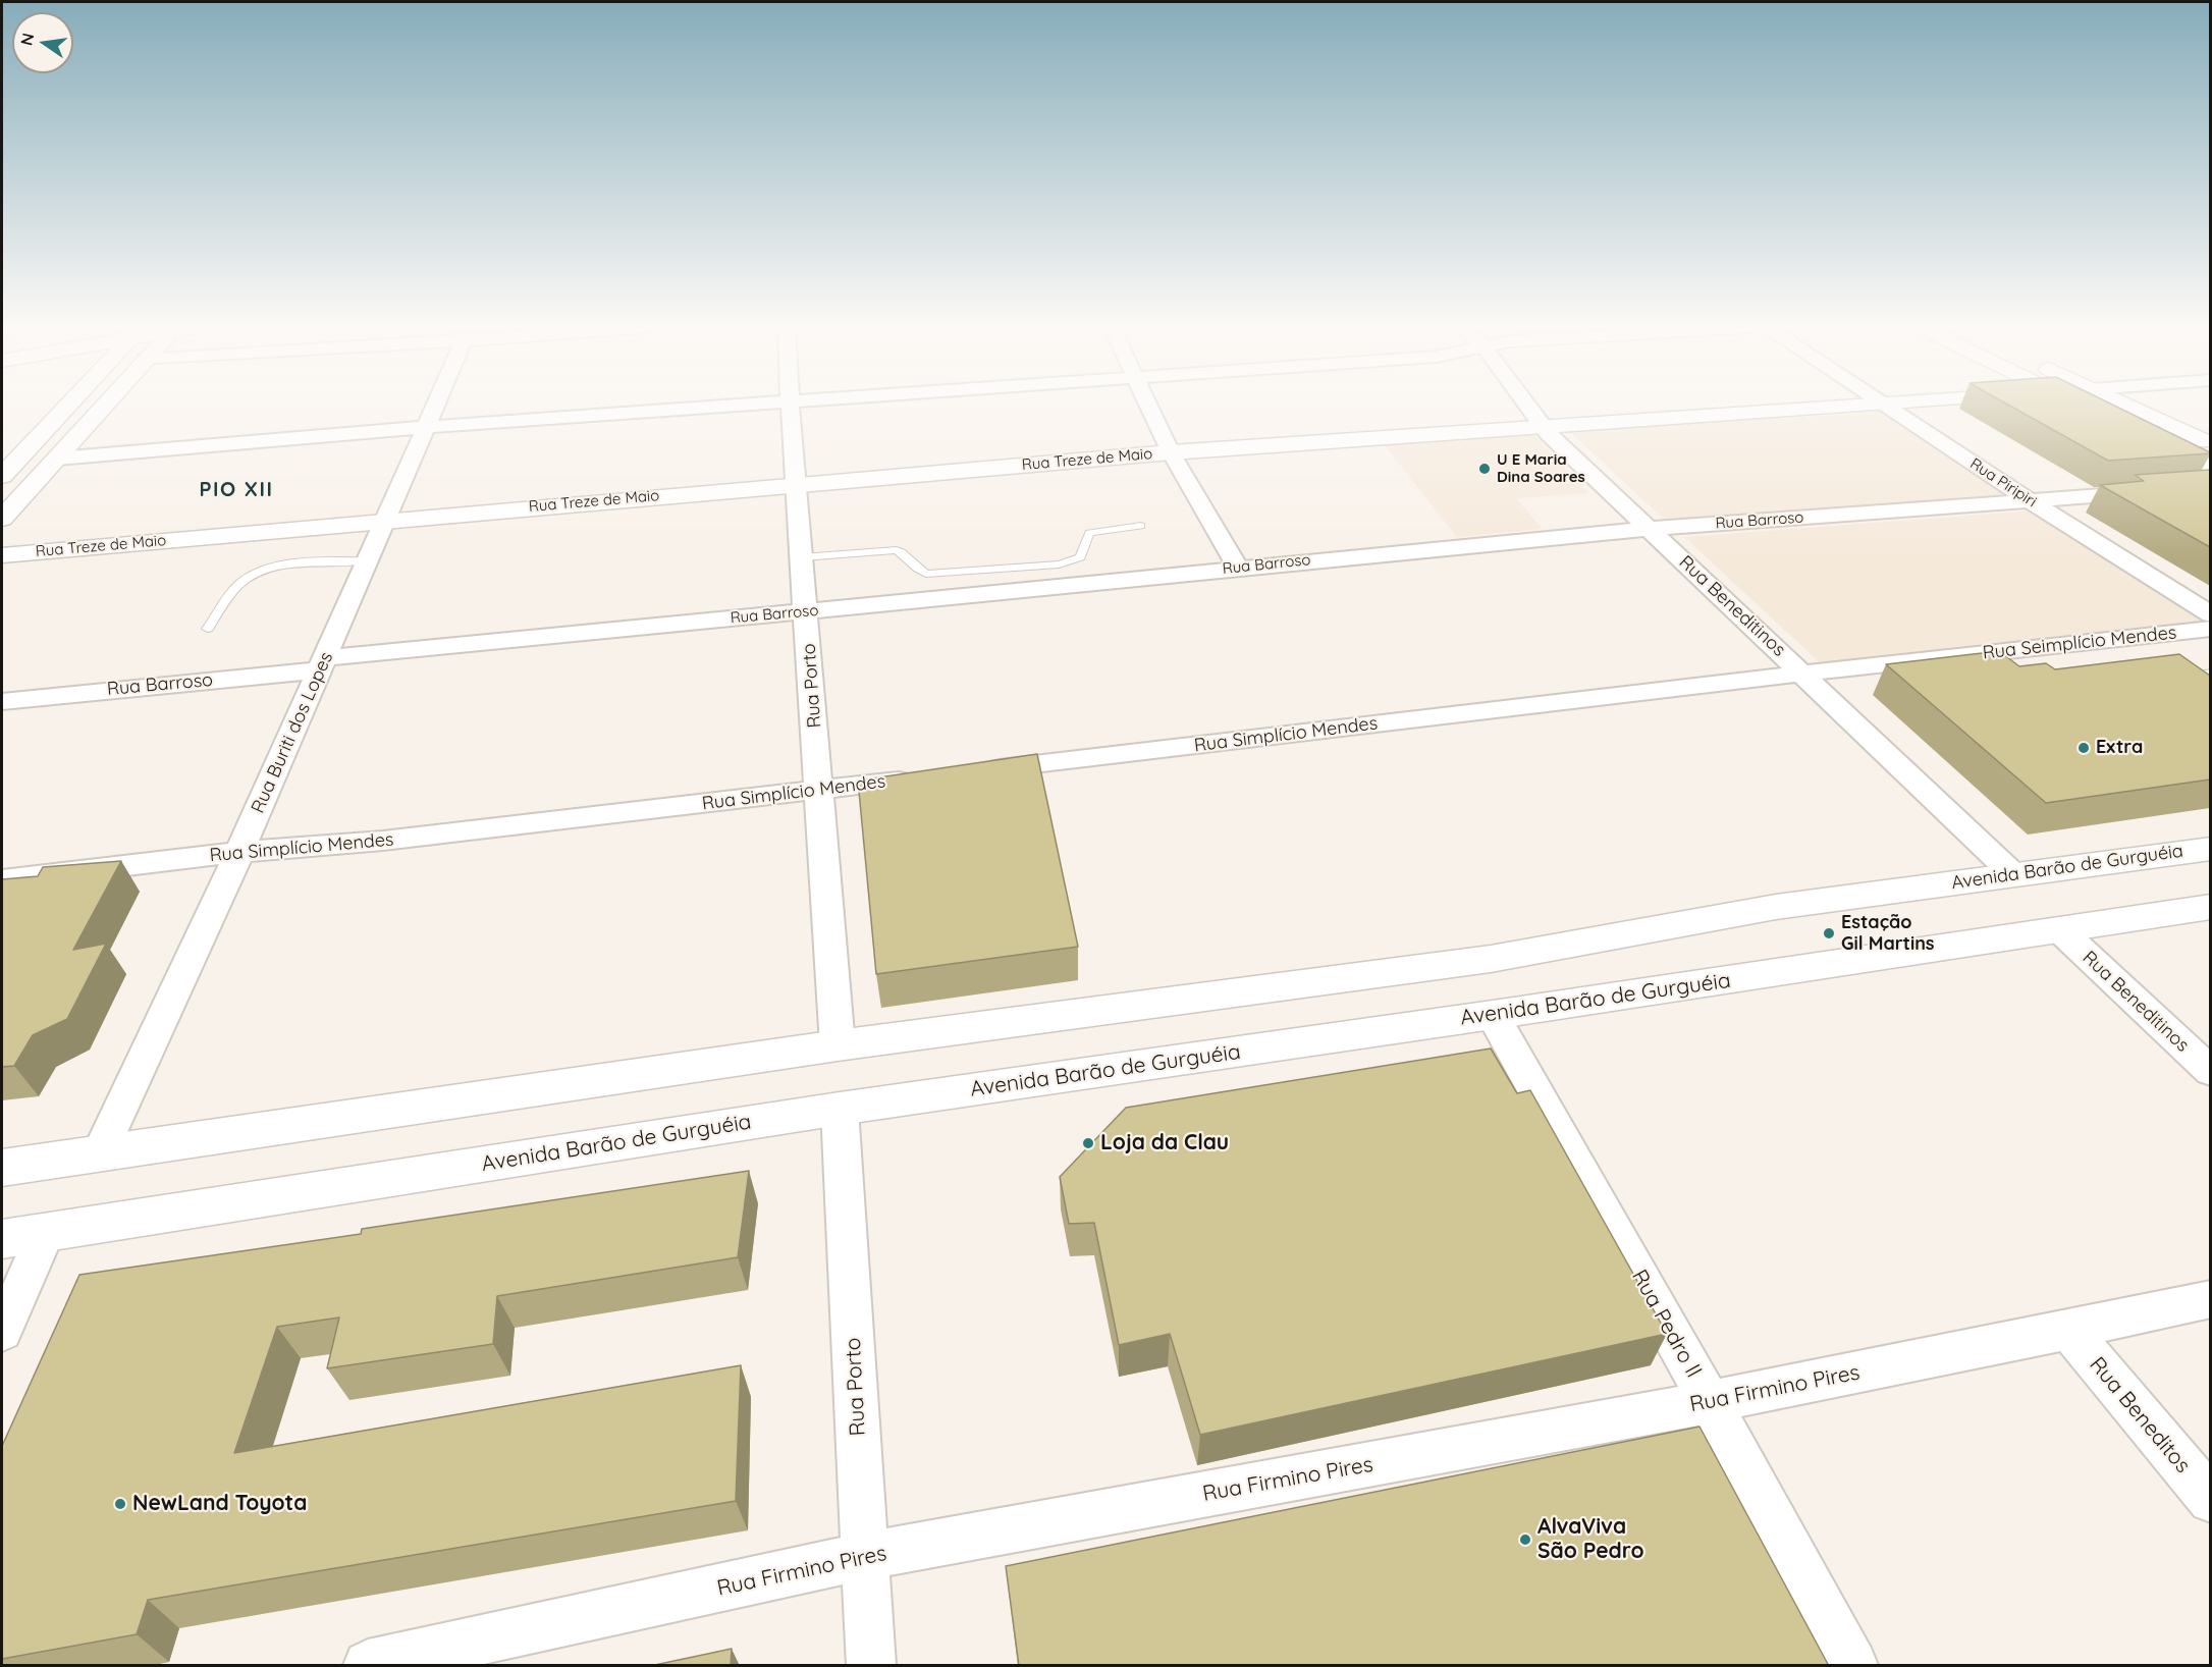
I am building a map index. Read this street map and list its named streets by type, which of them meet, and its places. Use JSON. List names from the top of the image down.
{
  "streets": {
    "main road": ["Rua Treze de Maio", "Avenida Barão de Gurguéia"],
    "street": [
      "Rua Piripiri",
      "Rua Barroso",
      "Rua Beneditinos",
      "Rua Seimplício Mendes",
      "Rua Porto",
      "Rua Buriti dos Lopes",
      "Rua Simplício Mendes",
      "Rua Pedro ll",
      "Rua Firmino Pires",
      "Rua Beneditos"
    ]
  },
  "crossings": [
    ["Rua Treze de Maio", "Rua Beneditinos"],
    ["Rua Treze de Maio", "Rua Porto"],
    ["Rua Treze de Maio", "Rua Buriti dos Lopes"],
    ["Rua Piripiri", "Rua Barroso"],
    ["Rua Barroso", "Rua Beneditinos"],
    ["Rua Barroso", "Rua Porto"],
    ["Rua Barroso", "Rua Buriti dos Lopes"],
    ["Rua Beneditinos", "Rua Seimplício Mendes"],
    ["Rua Beneditinos", "Rua Simplício Mendes"],
    ["Rua Beneditinos", "Avenida Barão de Gurguéia"],
    ["Rua Seimplício Mendes", "Rua Simplício Mendes"],
    ["Rua Porto", "Rua Simplício Mendes"],
    ["Rua Porto", "Avenida Barão de Gurguéia"],
    ["Rua Porto", "Rua Firmino Pires"],
    ["Rua Buriti dos Lopes", "Rua Simplício Mendes"],
    ["Rua Buriti dos Lopes", "Avenida Barão de Gurguéia"],
    ["Avenida Barão de Gurguéia", "Rua Pedro ll"],
    ["Rua Pedro ll", "Rua Firmino Pires"],
    ["Rua Firmino Pires", "Rua Beneditos"]
  ],
  "districts": ["PIO XII"],
  "places": [
    "U E Maria Dina Soares",
    "Extra",
    "Estação Gil Martins",
    "Loja da Clau",
    "NewLand Toyota",
    "AlvaViva São Pedro"
  ],
  "north": "left"
}
